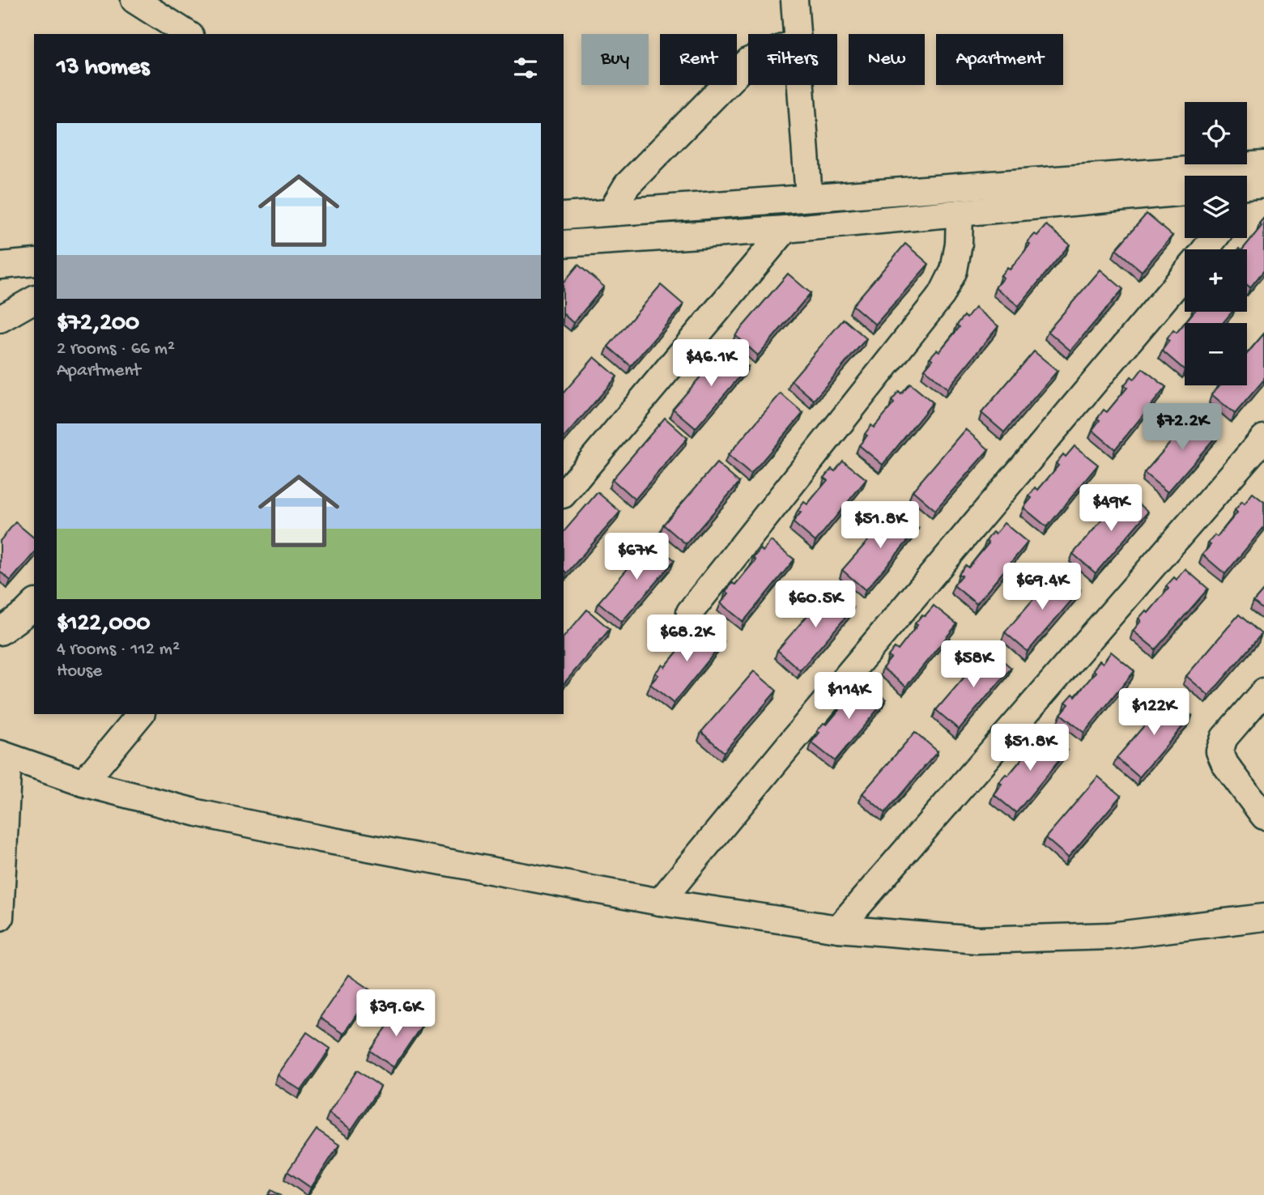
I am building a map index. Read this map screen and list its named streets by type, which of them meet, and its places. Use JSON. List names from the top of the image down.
{
  "page": {
    "chip": [
      "Buy",
      "Rent",
      "Filters",
      "New",
      "Apartment"
    ],
    "heading": "13 homes",
    "map_buttons": ["+", "−"],
    "list": [
      {
        "name": "$72,200",
        "note": "2 rooms · 66 m² · Apartment"
      },
      {
        "name": "$122,000",
        "note": "4 rooms · 112 m² · House"
      }
    ],
    "price": [
      "$46.1K",
      "$72.2K",
      "$49K",
      "$51.8K",
      "$67K",
      "$69.4K",
      "$60.5K",
      "$68.2K",
      "$58K",
      "$114K",
      "$122K",
      "$51.8K",
      "$39.6K"
    ]
  }
}
